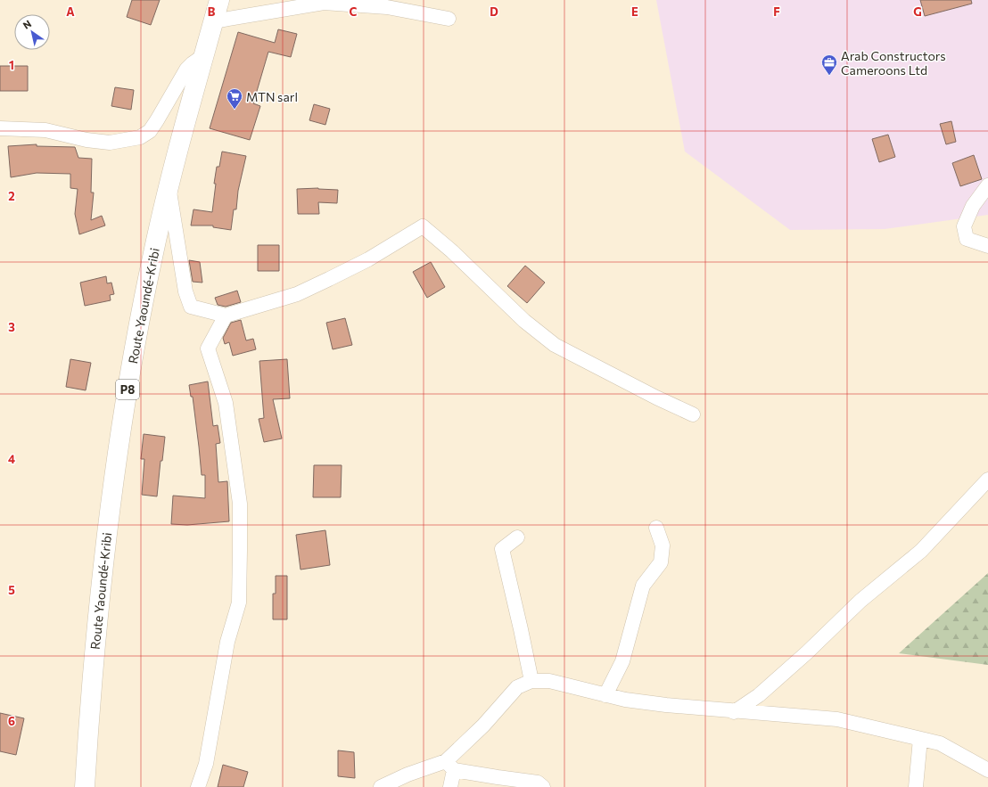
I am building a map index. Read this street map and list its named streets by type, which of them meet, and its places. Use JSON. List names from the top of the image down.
{
  "streets": {
    "main road": ["Route Yaoundé-Kribi", "P8"]
  },
  "places": {
    "office": ["Arab Constructors Cameroons Ltd"],
    "supermarket": ["MTN sarl"]
  },
  "north": "top left",
  "grid": {
    "columns": [
      "A",
      "B",
      "C",
      "D",
      "E",
      "F",
      "G"
    ],
    "rows": [
      "1",
      "2",
      "3",
      "4",
      "5",
      "6"
    ]
  }
}
